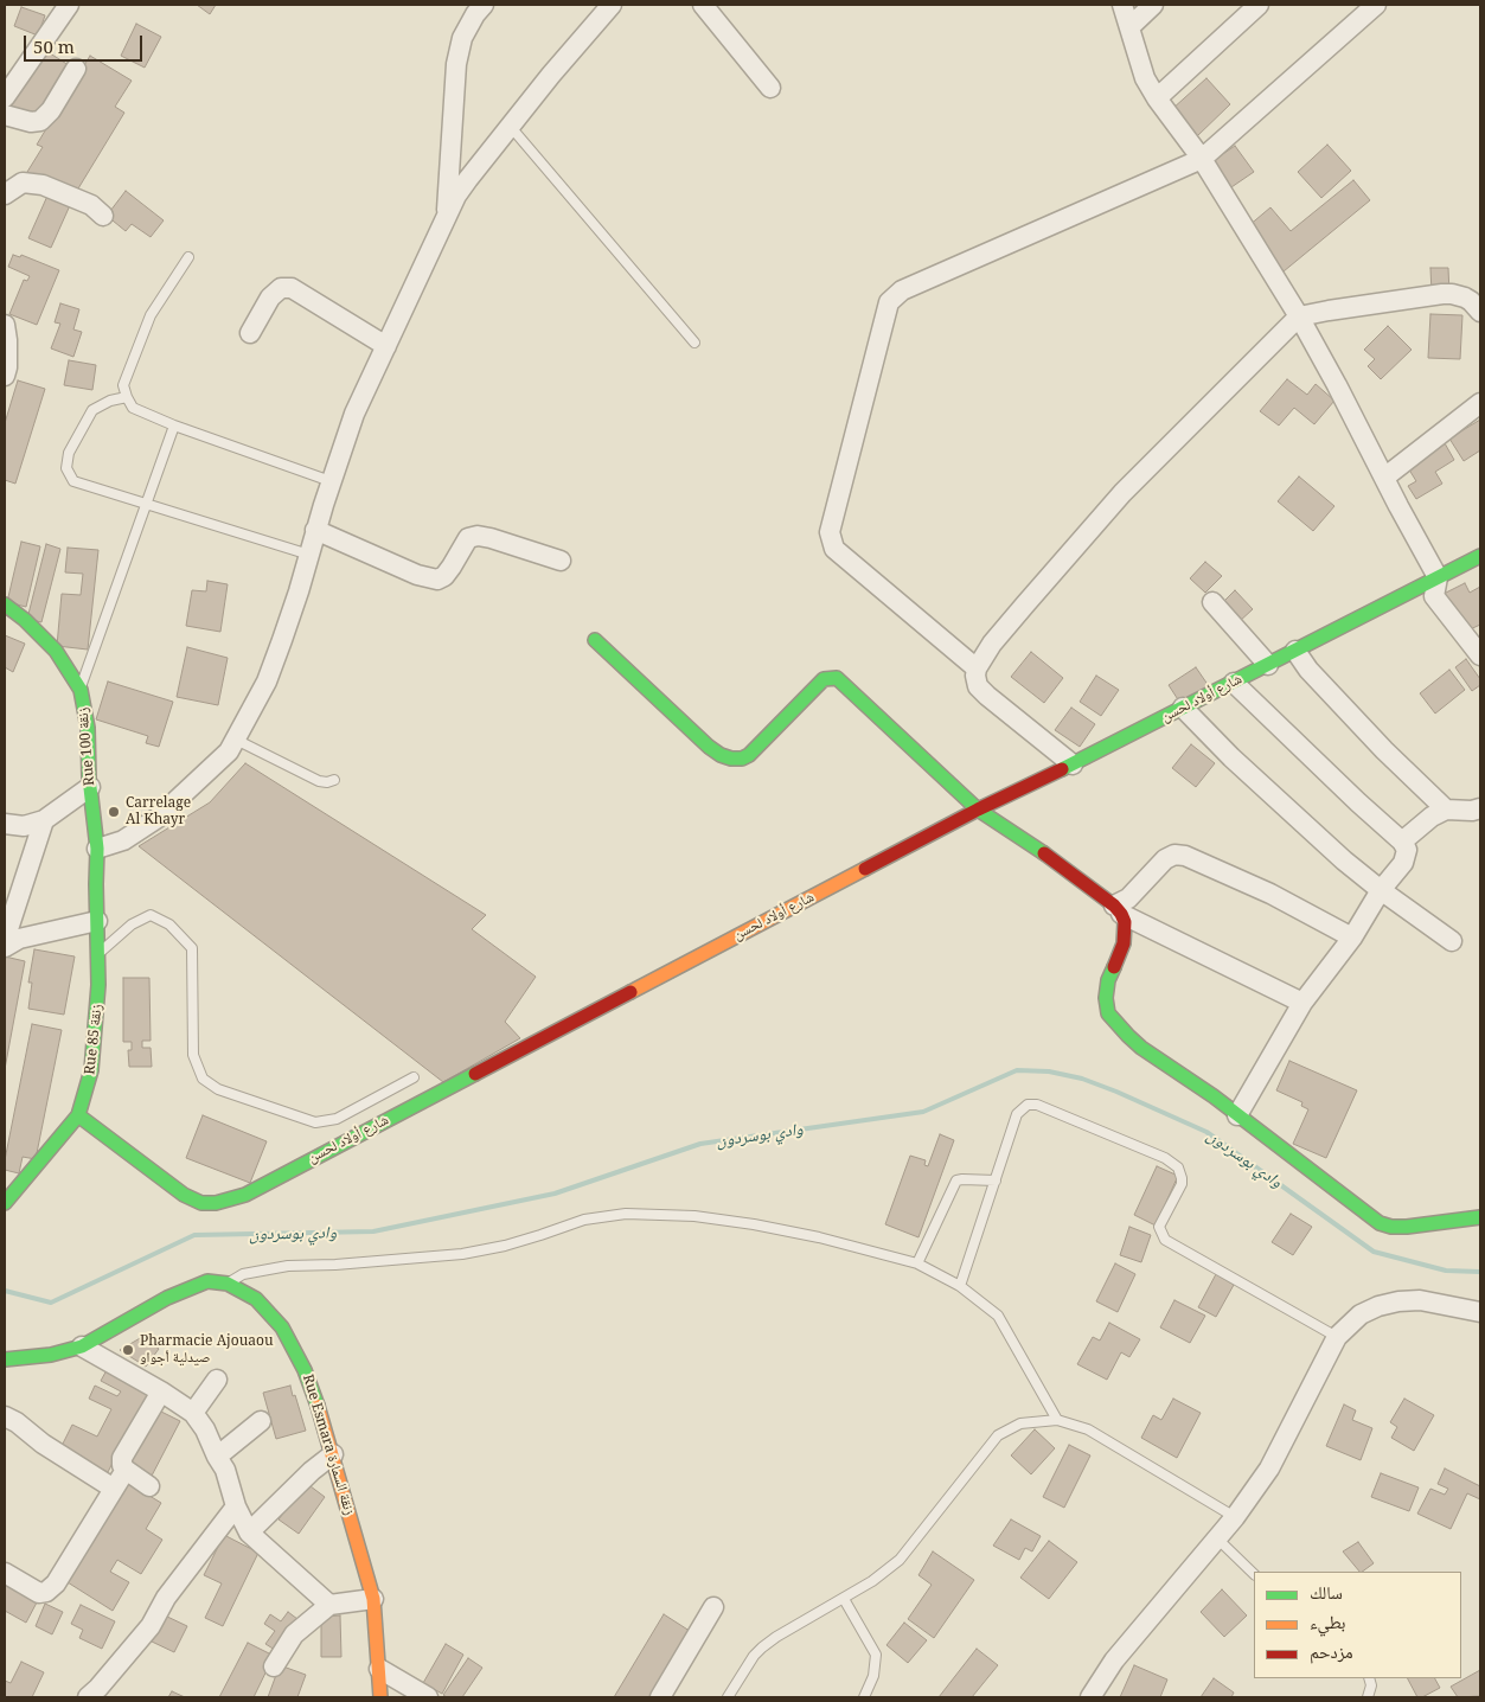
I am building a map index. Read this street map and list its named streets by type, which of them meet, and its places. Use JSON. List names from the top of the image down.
{
  "streets": {
    "street": [
      "شارع أولاد لحسن",
      "Rue 100 زنقة",
      "Rue 85 زنقة",
      "Rue Esmara زنقة السمارة"
    ]
  },
  "crossings": [
    ["شارع أولاد لحسن", "Rue 85 زنقة"],
    ["Rue 100 زنقة", "Rue 85 زنقة"]
  ],
  "water": ["وادي بوسردون"],
  "places": ["Carrelage Al Khayr", "Pharmacie Ajouaou صيدلية أجواو"],
  "legend": ["سالك", "بطيء", "مزدحم"],
  "scale_bar": "50 m"
}
